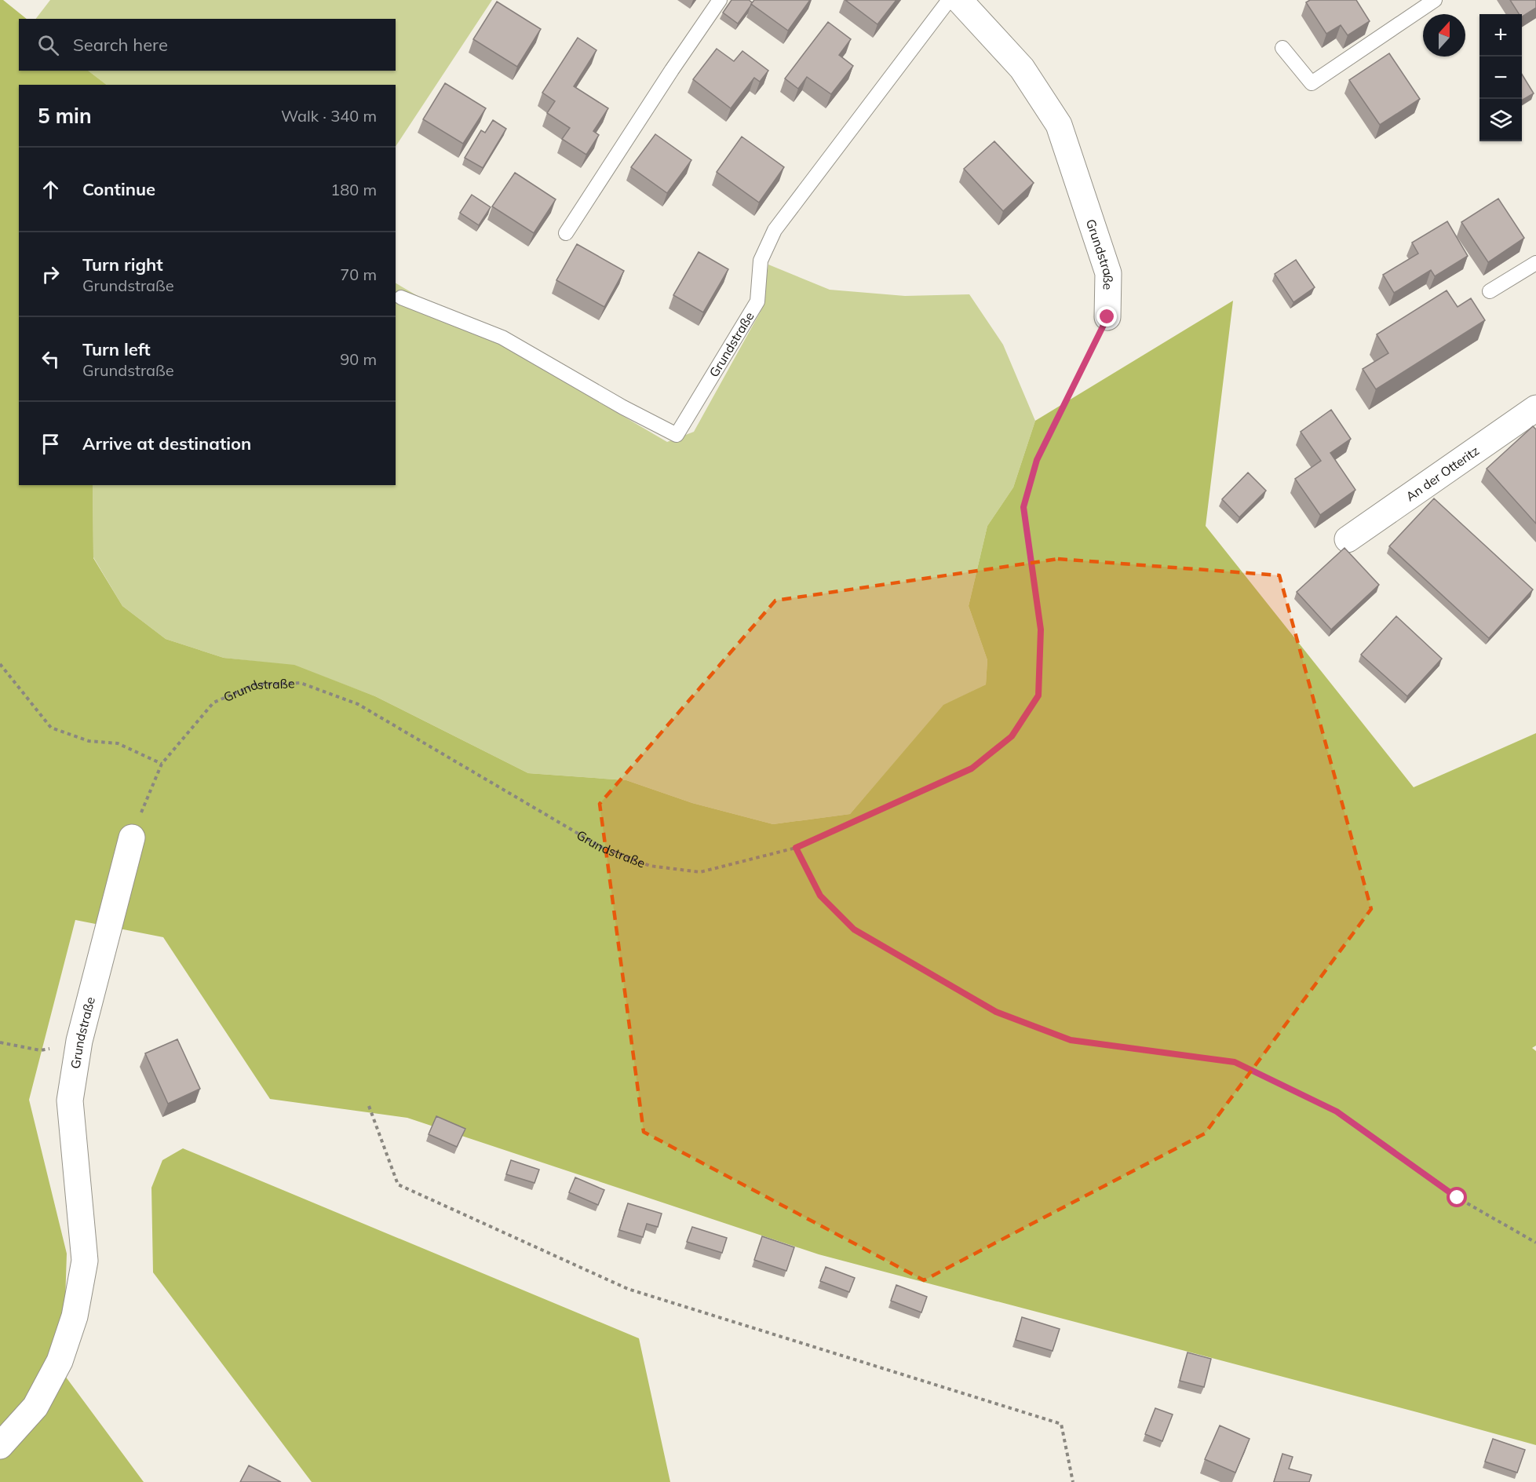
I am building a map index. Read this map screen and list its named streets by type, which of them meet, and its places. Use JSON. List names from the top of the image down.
{
  "streets": {
    "street": ["Grundstraße", "An der Otteritz"]
  },
  "north": "top",
  "page": {
    "map_buttons": ["+", "−"],
    "search": "Search here",
    "heading": ["5 min", "Walk · 340 m"],
    "list": [
      ["Continue", "180 m"],
      ["Turn right", "Grundstraße", "70 m"],
      ["Turn left", "Grundstraße", "90 m"],
      "Arrive at destination"
    ]
  }
}
